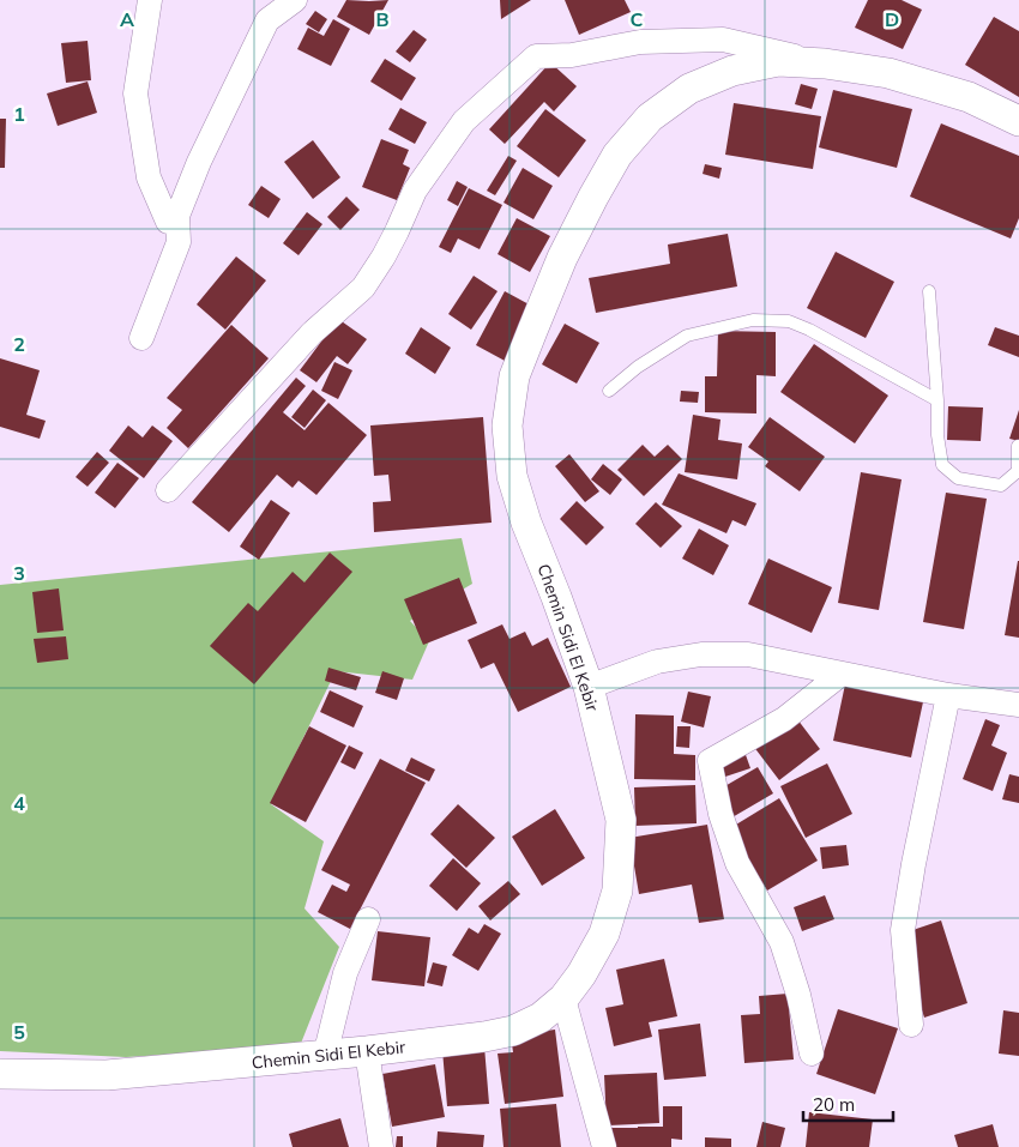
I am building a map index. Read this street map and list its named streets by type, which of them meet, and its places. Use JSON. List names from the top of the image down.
{
  "streets": {
    "street": ["Chemin Sidi El Kebir"]
  },
  "scale_bar": "20 m",
  "grid": {
    "columns": [
      "A",
      "B",
      "C",
      "D"
    ],
    "rows": [
      "1",
      "2",
      "3",
      "4",
      "5"
    ]
  }
}
